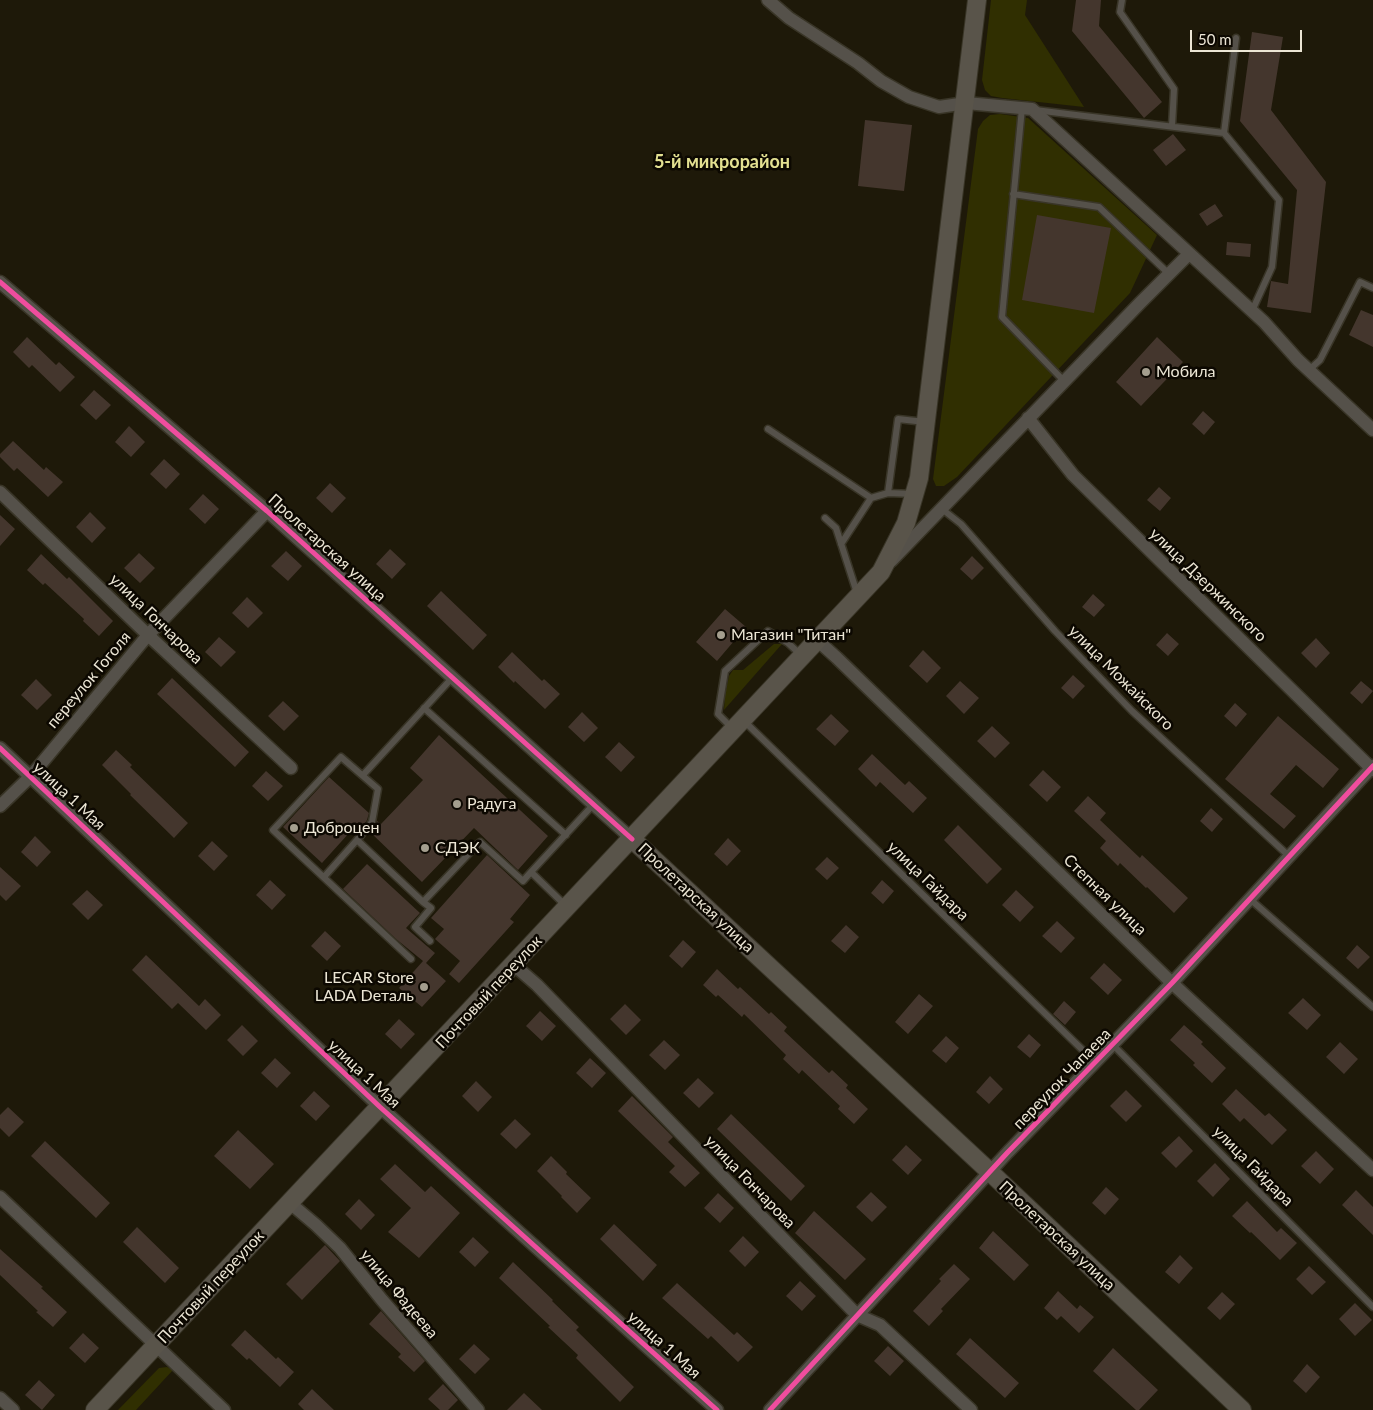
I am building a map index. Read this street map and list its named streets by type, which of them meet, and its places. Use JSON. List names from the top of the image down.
{
  "streets": {
    "main road": ["Пролетарская улица", "Почтовый переулок"],
    "street": [
      "улица Дзержинского",
      "улица Гончарова",
      "переулок Гоголя",
      "улица 1 Мая",
      "Степная улица",
      "переулок Чапаева",
      "улица Фадеева"
    ],
    "lane": ["улица Можайского", "улица Гайдара"]
  },
  "crossings": [
    ["Пролетарская улица", "переулок Гоголя"],
    ["Пролетарская улица", "Почтовый переулок"],
    ["Пролетарская улица", "переулок Чапаева"],
    ["улица Дзержинского", "переулок Чапаева"],
    ["улица Гончарова", "переулок Гоголя"],
    ["улица Гончарова", "Почтовый переулок"],
    ["улица Гончарова", "переулок Чапаева"],
    ["улица Можайского", "переулок Чапаева"],
    ["переулок Гоголя", "улица 1 Мая"],
    ["улица 1 Мая", "Почтовый переулок"],
    ["улица Гайдара", "Почтовый переулок"],
    ["улица Гайдара", "переулок Чапаева"],
    ["Степная улица", "Почтовый переулок"],
    ["Степная улица", "переулок Чапаева"],
    ["Почтовый переулок", "улица Фадеева"]
  ],
  "districts": ["5-й микрорайон"],
  "places": [
    "Мобила",
    "Магазин \"Титан\"",
    "Радуга",
    "Доброцен",
    "СДЭК",
    "LECAR Store LADA Dеталь"
  ],
  "scale_bar": "50 m"
}
